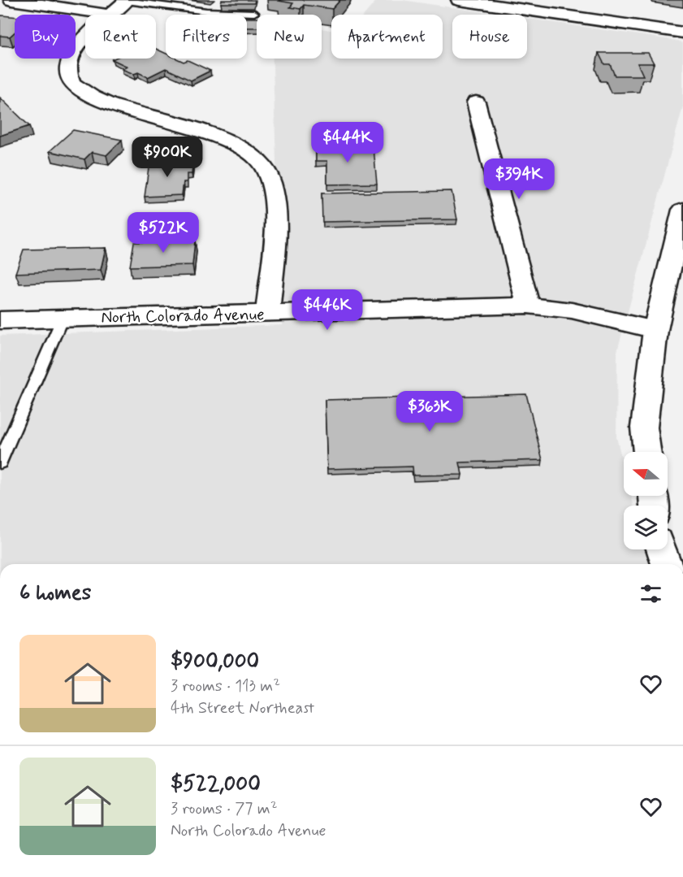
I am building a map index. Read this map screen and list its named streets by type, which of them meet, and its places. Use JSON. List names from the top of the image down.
{
  "streets": {
    "street": ["North Colorado Avenue"]
  },
  "north": "left",
  "page": {
    "chip": [
      "Buy",
      "Rent",
      "Filters",
      "New",
      "Apartment",
      "House"
    ],
    "price": [
      "$444K",
      "$900K",
      "$394K",
      "$522K",
      "$446K",
      "$363K"
    ],
    "heading": "6 homes",
    "list": [
      {
        "name": "$900,000",
        "note": "3 rooms · 113 m² · 4th Street Northeast"
      },
      {
        "name": "$522,000",
        "note": "3 rooms · 77 m² · North Colorado Avenue"
      }
    ]
  }
}
